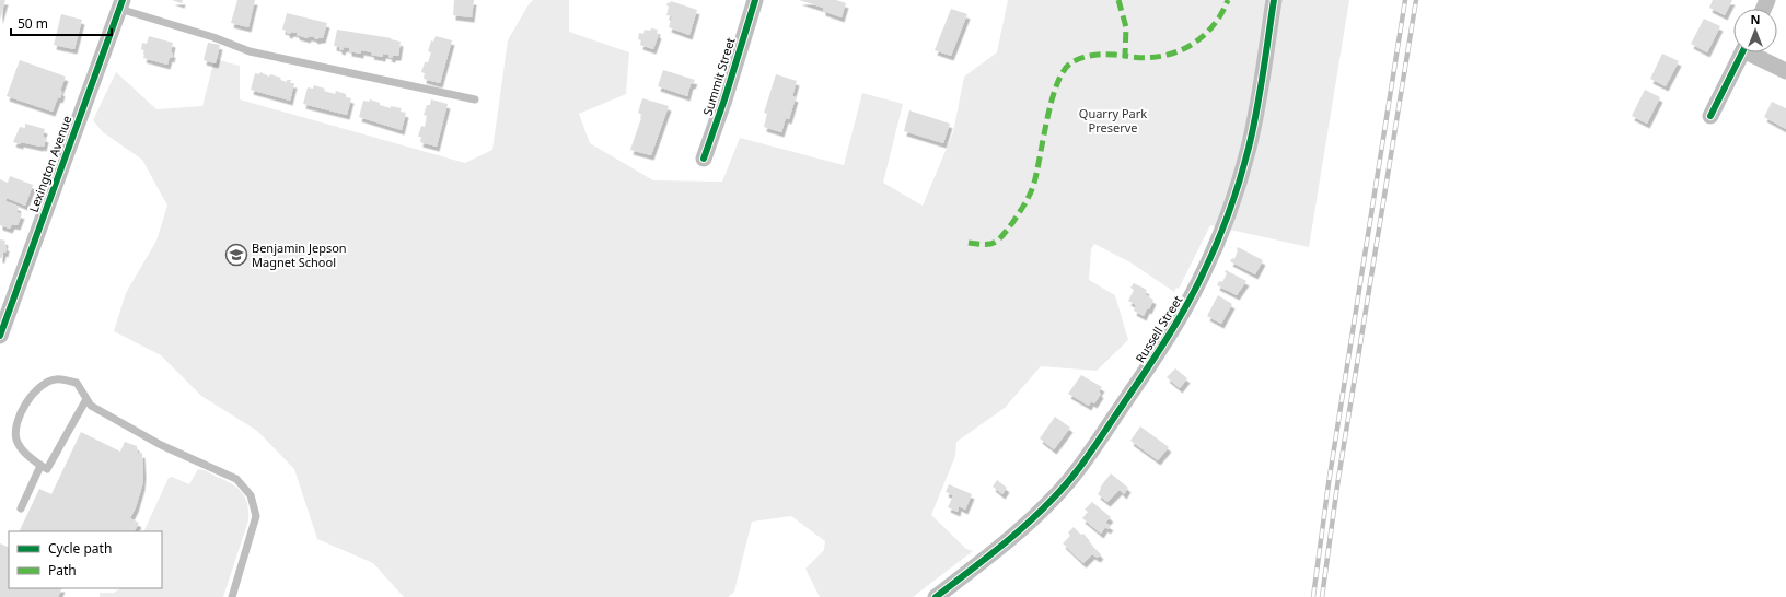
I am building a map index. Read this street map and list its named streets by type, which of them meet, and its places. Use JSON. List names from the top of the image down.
{
  "streets": {
    "street": ["Summit Street", "Lexington Avenue", "Russell Street"]
  },
  "parks": ["Quarry Park Preserve"],
  "places": {
    "school or university": ["Benjamin Jepson Magnet School"]
  },
  "legend": ["Cycle path", "Path"],
  "scale_bar": "50 m",
  "north": "top"
}
